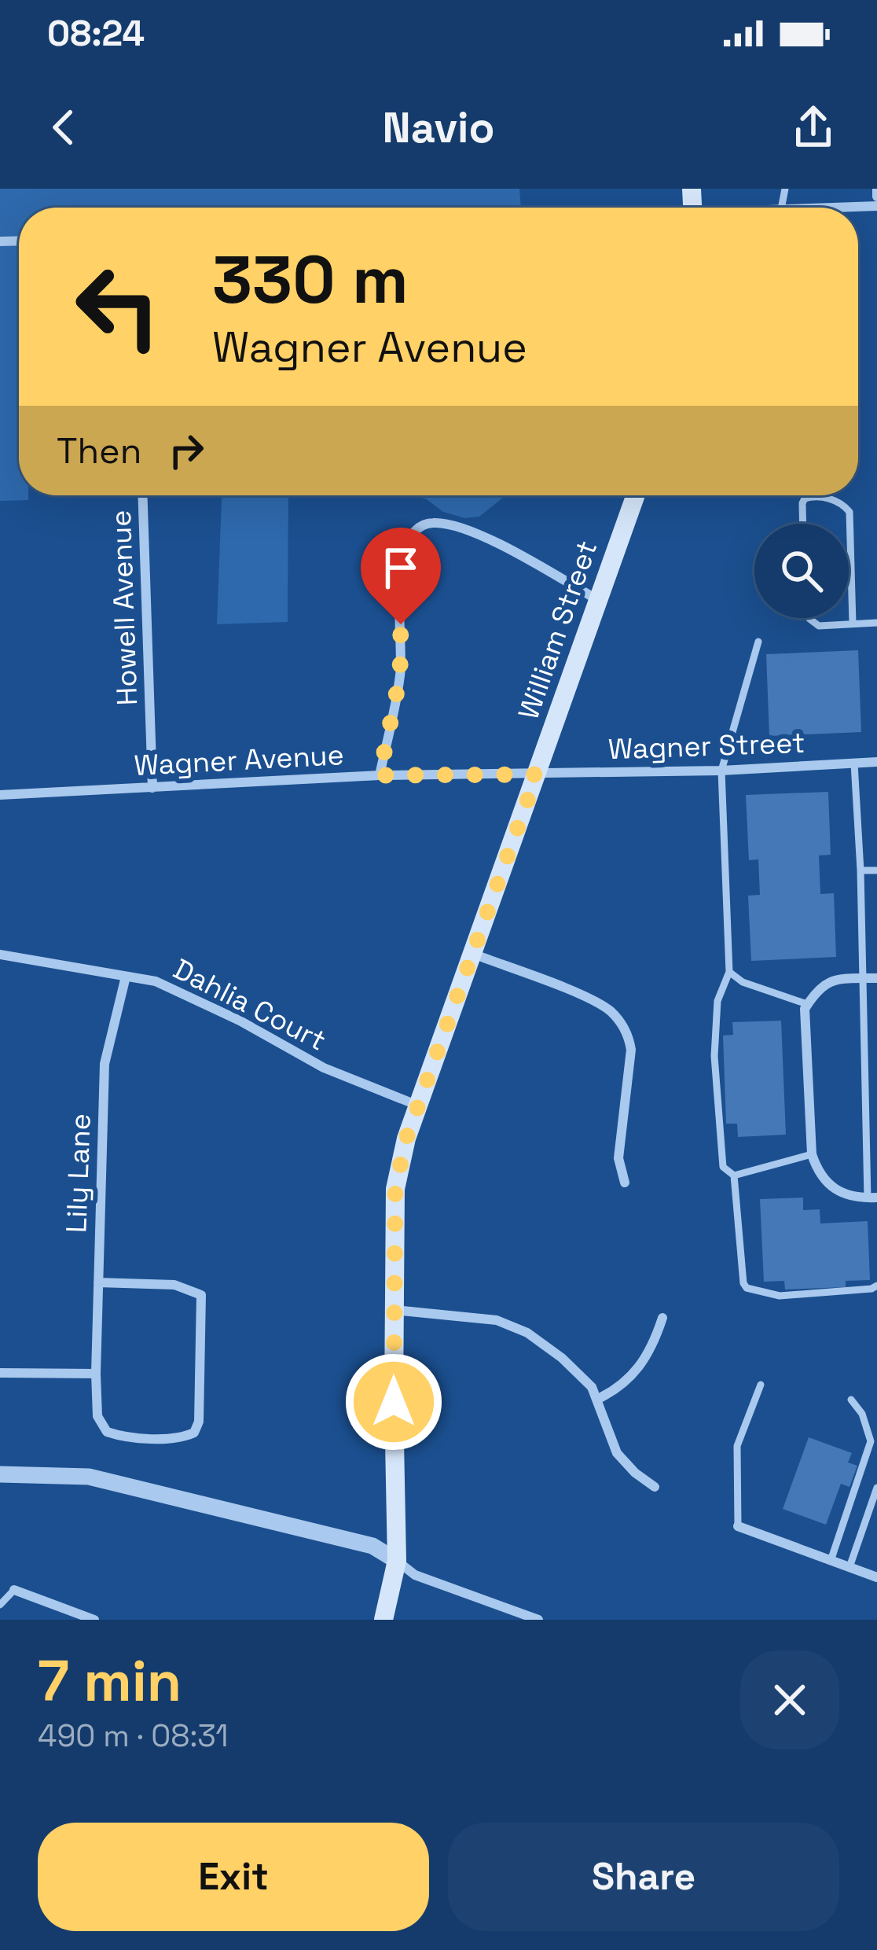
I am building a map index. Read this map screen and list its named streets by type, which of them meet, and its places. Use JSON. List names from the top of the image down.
{
  "streets": {
    "main road": ["William Street"],
    "street": [
      "Howell Avenue",
      "Wagner Street",
      "Wagner Avenue",
      "Dahlia Court",
      "Lily Lane"
    ]
  },
  "crossings": [
    ["Howell Avenue", "Wagner Avenue"],
    ["William Street", "Wagner Street"],
    ["William Street", "Wagner Avenue"],
    ["William Street", "Dahlia Court"],
    ["Wagner Street", "Wagner Avenue"],
    ["Dahlia Court", "Lily Lane"]
  ],
  "page": {
    "status": "08:24",
    "header": "Navio",
    "turn": ["330 m", "Wagner Avenue"],
    "then": "Then",
    "heading": ["7 min", "490 m · 08:31"],
    "buttons": ["Exit", "Share"]
  }
}
